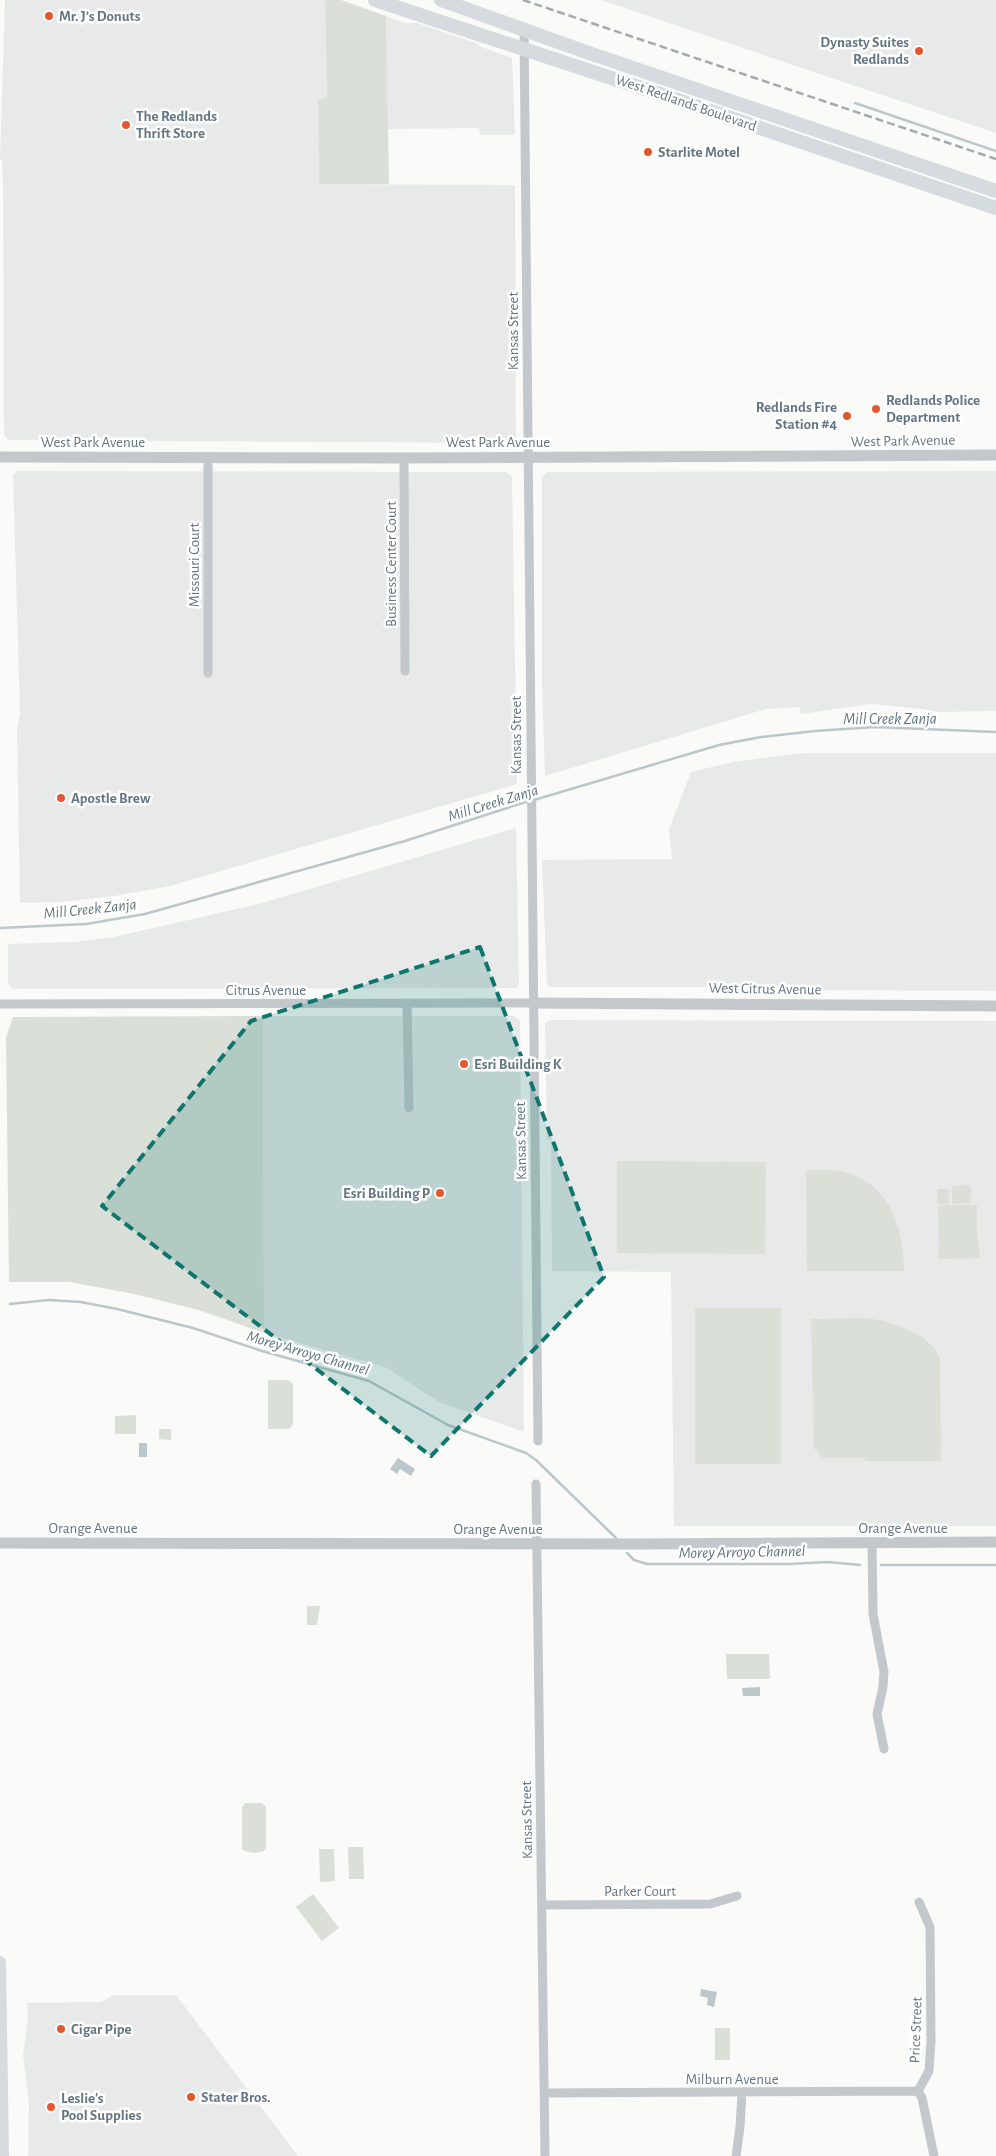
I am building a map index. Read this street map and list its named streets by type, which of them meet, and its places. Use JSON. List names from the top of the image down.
{
  "streets": {
    "main road": ["West Redlands Boulevard"],
    "street": [
      "Kansas Street",
      "West Park Avenue",
      "Business Center Court",
      "Missouri Court",
      "West Citrus Avenue",
      "Citrus Avenue",
      "Orange Avenue",
      "Parker Court",
      "Price Street",
      "Milburn Avenue"
    ]
  },
  "crossings": [
    ["West Redlands Boulevard", "Kansas Street"],
    ["Kansas Street", "West Park Avenue"],
    ["Kansas Street", "West Citrus Avenue"],
    ["Kansas Street", "Citrus Avenue"],
    ["Kansas Street", "Orange Avenue"],
    ["Kansas Street", "Parker Court"],
    ["Kansas Street", "Milburn Avenue"],
    ["West Park Avenue", "Business Center Court"],
    ["West Park Avenue", "Missouri Court"],
    ["West Citrus Avenue", "Citrus Avenue"],
    ["Price Street", "Milburn Avenue"]
  ],
  "water": ["Mill Creek Zanja", "Morey Arroyo Channel"],
  "places": [
    "Mr. J’s Donuts",
    "Dynasty Suites Redlands",
    "The Redlands Thrift Store",
    "Starlite Motel",
    "Redlands Police Department",
    "Redlands Fire Station #4",
    "Apostle Brew",
    "Esri Building K",
    "Esri Building P",
    "Cigar Pipe",
    "Stater Bros.",
    "Leslie's Pool Supplies"
  ]
}
